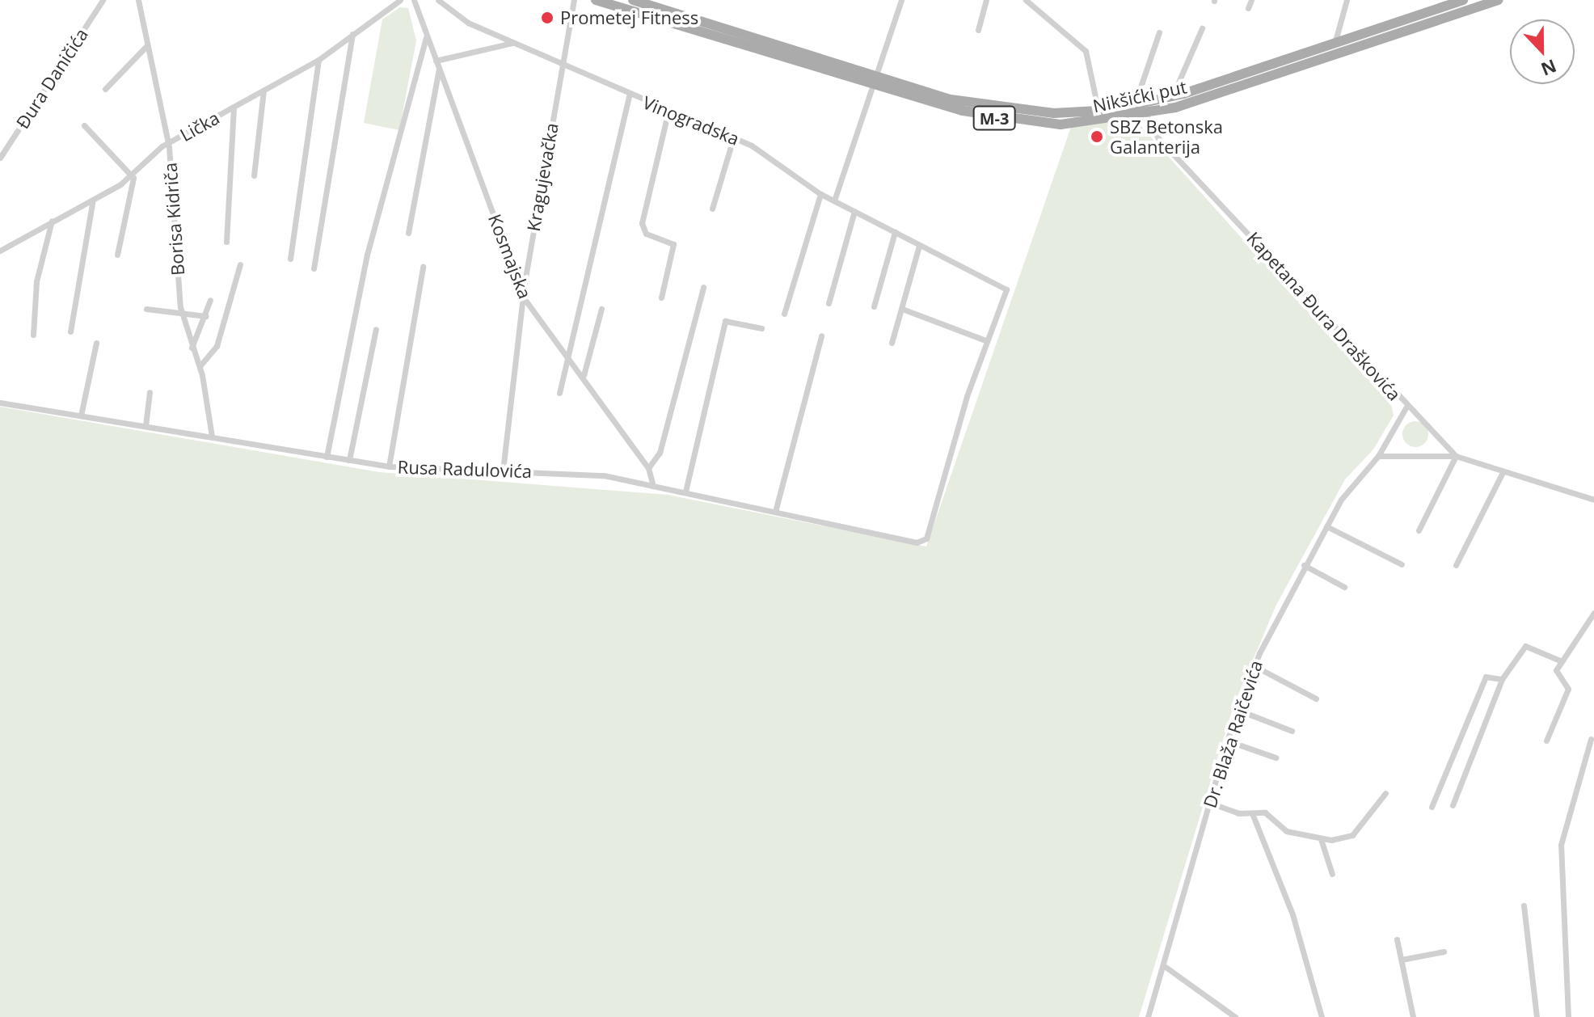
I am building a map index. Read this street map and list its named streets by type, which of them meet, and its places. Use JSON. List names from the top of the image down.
{
  "streets": {
    "main road": ["Nikšićki put", "M-3"],
    "street": [
      "Đura Daničića",
      "Vinogradska",
      "Lička",
      "Kragujevačka",
      "Borisa Kidriča",
      "Kosmajska",
      "Kapetana Đura Draškovića",
      "Rusa Radulovića",
      "Dr. Blaža Raičevića"
    ]
  },
  "crossings": [
    ["Nikšićki put", "M-3"],
    ["Nikšićki put", "Kapetana Đura Draškovića"],
    ["Vinogradska", "Kragujevačka"],
    ["Vinogradska", "Rusa Radulovića"],
    ["Lička", "Borisa Kidriča"],
    ["Kragujevačka", "Kosmajska"],
    ["Kragujevačka", "Rusa Radulovića"],
    ["Borisa Kidriča", "Rusa Radulovića"],
    ["Kosmajska", "Rusa Radulovića"],
    ["Kapetana Đura Draškovića", "Dr. Blaža Raičevića"]
  ],
  "places": ["Prometej Fitness", "SBZ Betonska Galanterija"],
  "north": "bottom"
}
